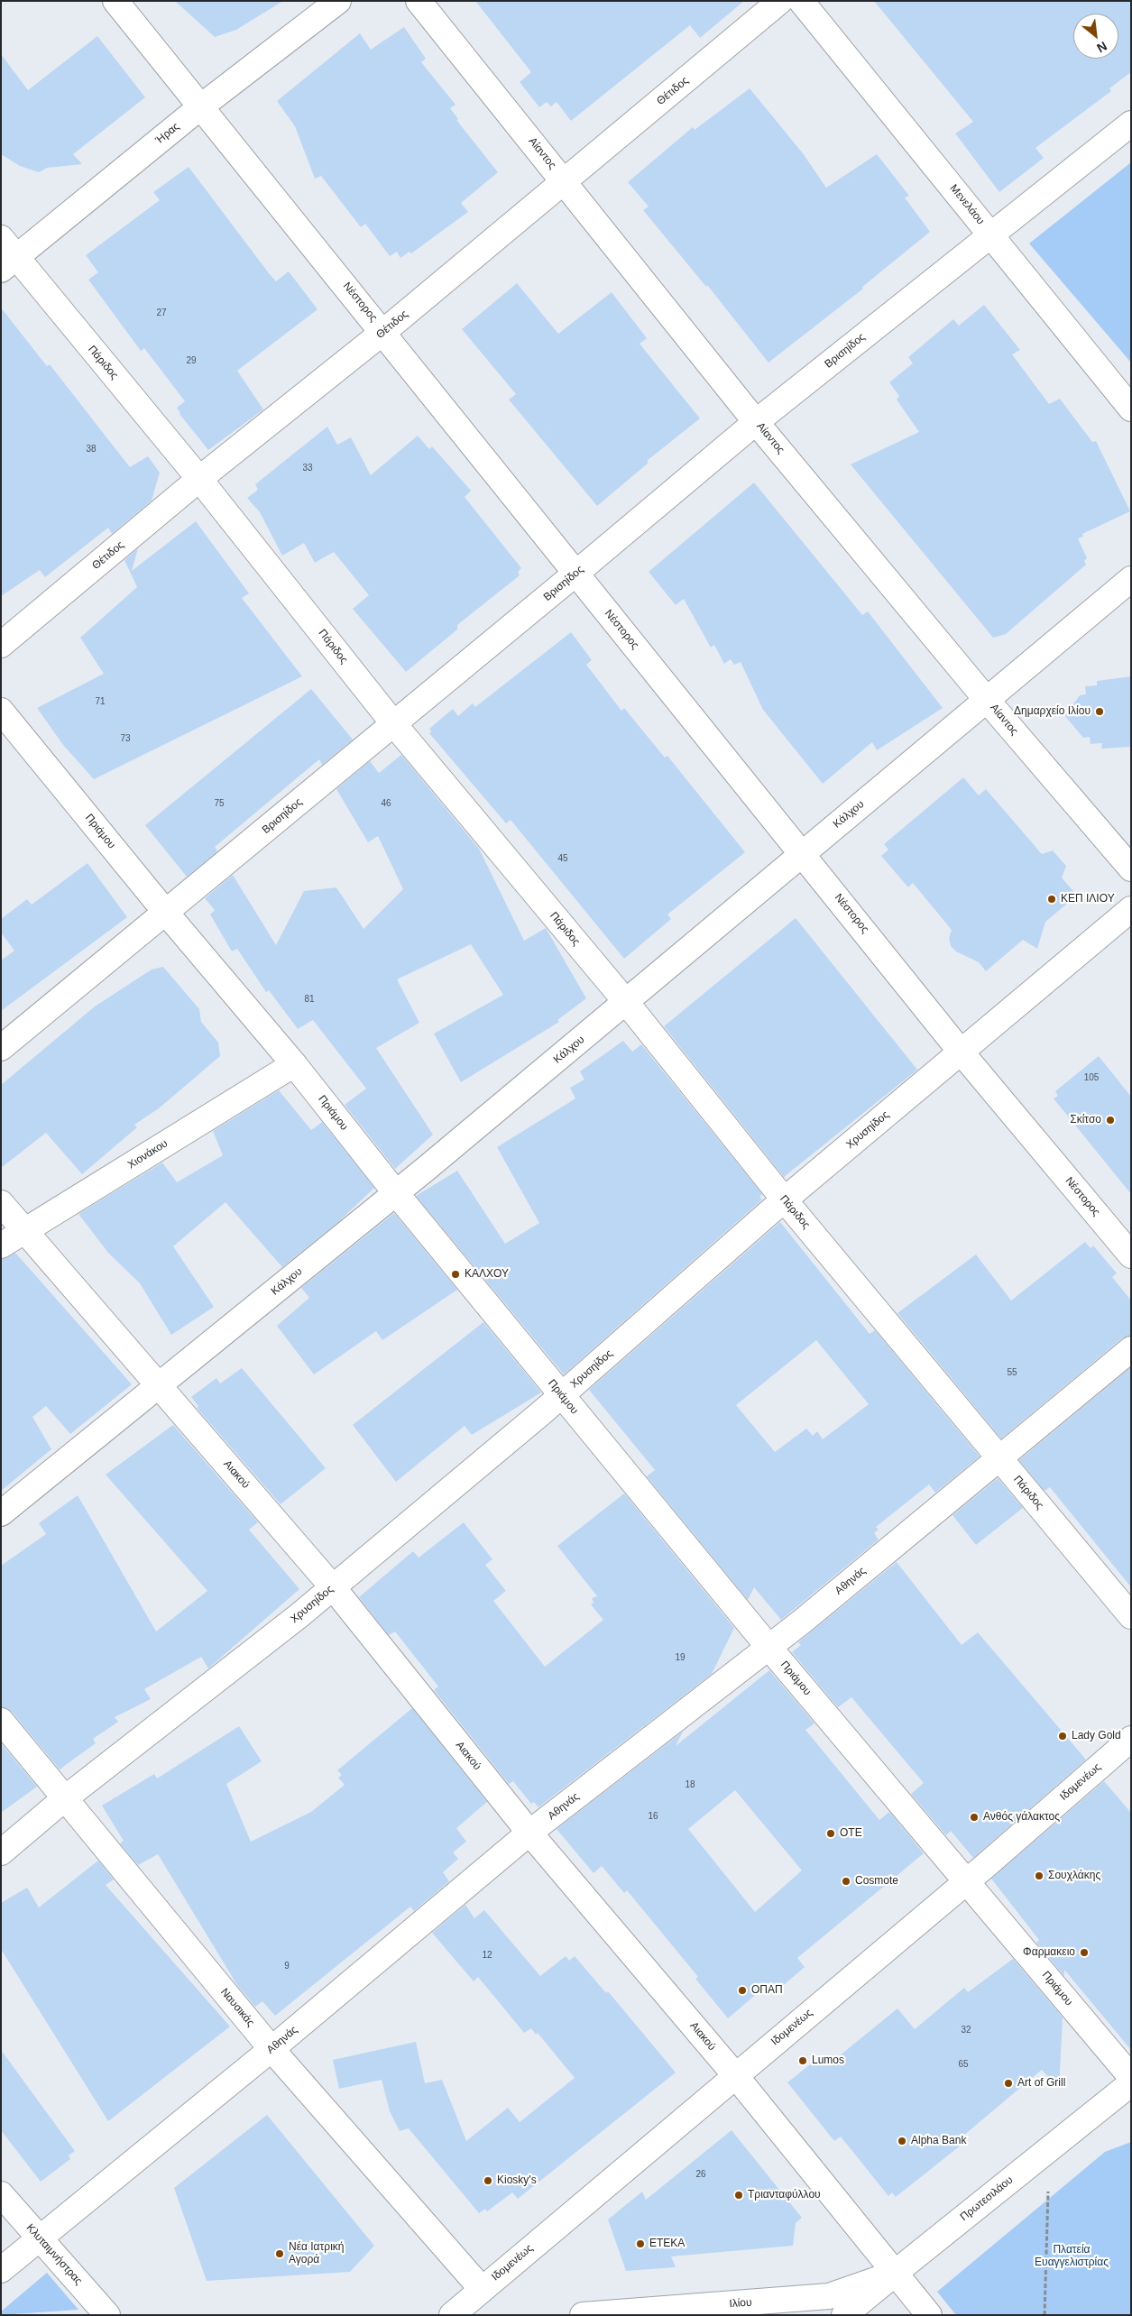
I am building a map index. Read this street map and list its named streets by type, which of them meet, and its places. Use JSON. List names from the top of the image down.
{
  "streets": {
    "street": [
      "Θέτιδος",
      "Ήρας",
      "Αίαντος",
      "Μενελάου",
      "Νέστορος",
      "Βρισηίδος",
      "Πάριδος",
      "Κάλχου",
      "Πριάμου",
      "Χρυσηίδος",
      "Χιονάκου",
      "Αιακού",
      "Αθηνάς",
      "Ιδομενέως",
      "Ναυσικάς",
      "Πρωτεσιλάου",
      "Κλυταιμνήστρας",
      "Ιλίου"
    ]
  },
  "crossings": [
    ["Θέτιδος", "Αίαντος"],
    ["Θέτιδος", "Νέστορος"],
    ["Θέτιδος", "Πάριδος"],
    ["Ήρας", "Νέστορος"],
    ["Ήρας", "Πάριδος"],
    ["Αίαντος", "Βρισηίδος"],
    ["Αίαντος", "Κάλχου"],
    ["Μενελάου", "Βρισηίδος"],
    ["Νέστορος", "Βρισηίδος"],
    ["Νέστορος", "Κάλχου"],
    ["Νέστορος", "Χρυσηίδος"],
    ["Βρισηίδος", "Πάριδος"],
    ["Βρισηίδος", "Πριάμου"],
    ["Πάριδος", "Κάλχου"],
    ["Πάριδος", "Χρυσηίδος"],
    ["Πάριδος", "Αθηνάς"],
    ["Κάλχου", "Πριάμου"],
    ["Κάλχου", "Αιακού"],
    ["Πριάμου", "Χρυσηίδος"],
    ["Πριάμου", "Χιονάκου"],
    ["Πριάμου", "Αθηνάς"],
    ["Πριάμου", "Ιδομενέως"],
    ["Χρυσηίδος", "Αιακού"],
    ["Χρυσηίδος", "Ναυσικάς"],
    ["Χιονάκου", "Αιακού"],
    ["Αιακού", "Αθηνάς"],
    ["Αιακού", "Ιδομενέως"],
    ["Αιακού", "Πρωτεσιλάου"],
    ["Αιακού", "Ιλίου"],
    ["Αθηνάς", "Ναυσικάς"],
    ["Αθηνάς", "Κλυταιμνήστρας"],
    ["Ιδομενέως", "Ναυσικάς"],
    ["Πρωτεσιλάου", "Ιλίου"]
  ],
  "parks": ["Πλατεία Ευαγγελιστρίας"],
  "places": [
    "Δημαρχείο Ιλίου",
    "ΚΕΠ ΙΛΙΟΥ",
    "Σκίτσο",
    "ΚΑΛΧΟΥ",
    "Lady Gold",
    "Ανθός γάλακτος",
    "ΟΤΕ",
    "Σουχλάκης",
    "Cosmote",
    "Φαρμακειο",
    "ΟΠΑΠ",
    "Lumos",
    "Art of Grill",
    "Alpha Bank",
    "Kiosky's",
    "Τριανταφύλλου",
    "ΕΤΕΚΑ",
    "Νέα Ιατρική Αγορά"
  ],
  "house_numbers": [
    "27",
    "29",
    "38",
    "33",
    "71",
    "73",
    "75",
    "46",
    "45",
    "81",
    "105",
    "55",
    "19",
    "18",
    "16",
    "12",
    "9",
    "32",
    "65",
    "26"
  ],
  "north": "bottom right"
}
